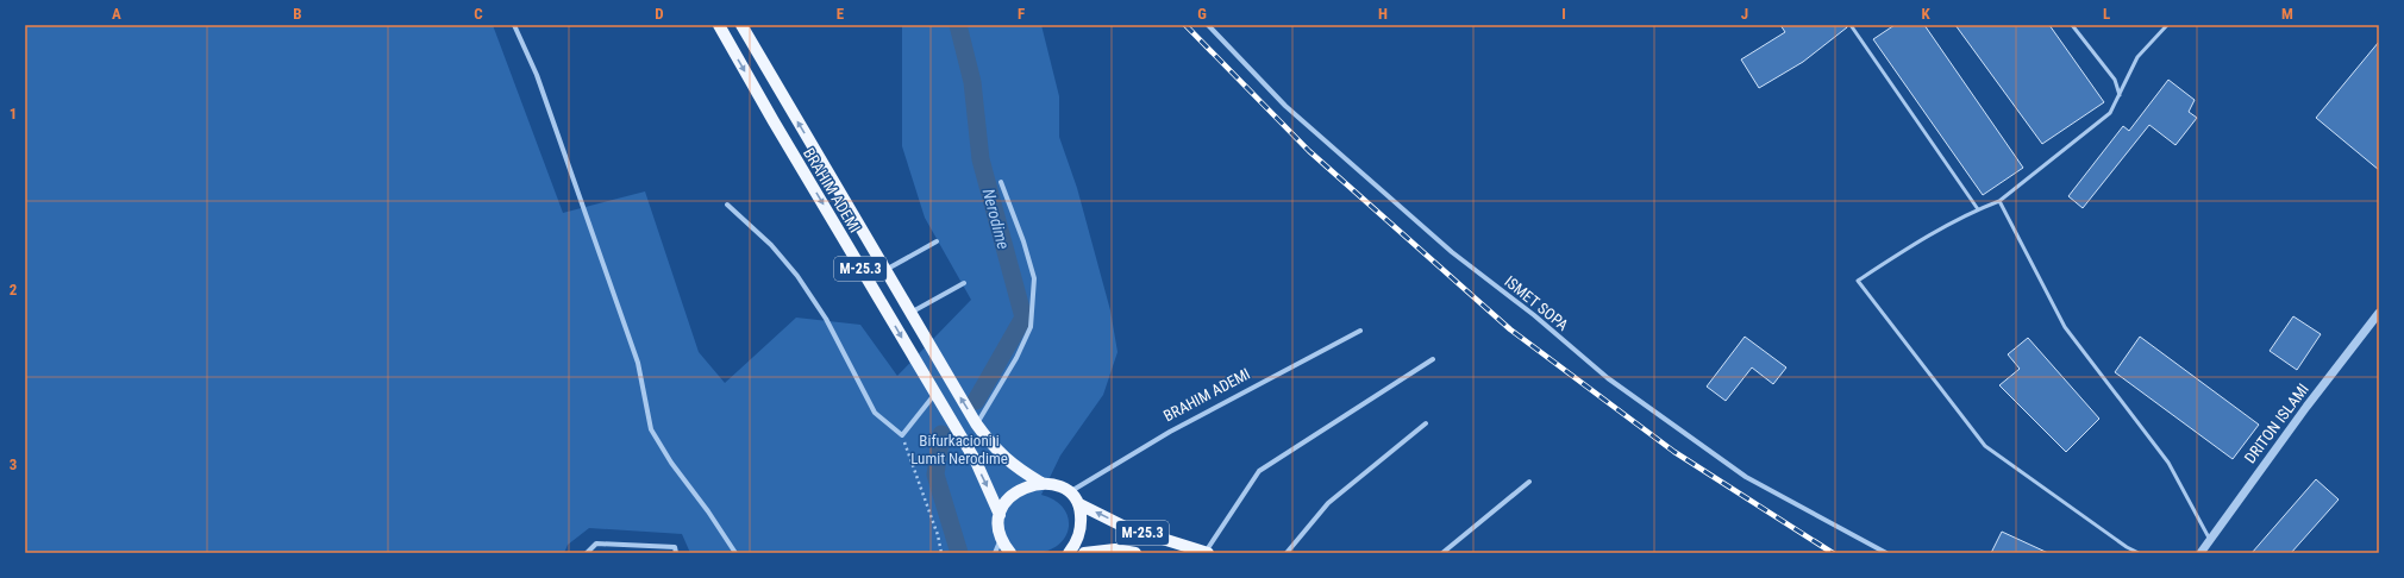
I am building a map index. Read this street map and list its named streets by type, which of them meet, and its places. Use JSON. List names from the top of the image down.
{
  "streets": {
    "main road": ["BRAHIM ADEMI", "M-25.3"],
    "street": ["ISMET SOPA", "DRITON ISLAMI"]
  },
  "crossings": [
    ["BRAHIM ADEMI", "M-25.3"]
  ],
  "water": ["Nerodime"],
  "parks": ["Bifurkacioni i Lumit Nerodime"],
  "grid": {
    "columns": [
      "A",
      "B",
      "C",
      "D",
      "E",
      "F",
      "G",
      "H",
      "I",
      "J",
      "K",
      "L",
      "M"
    ],
    "rows": ["1", "2", "3"]
  }
}
